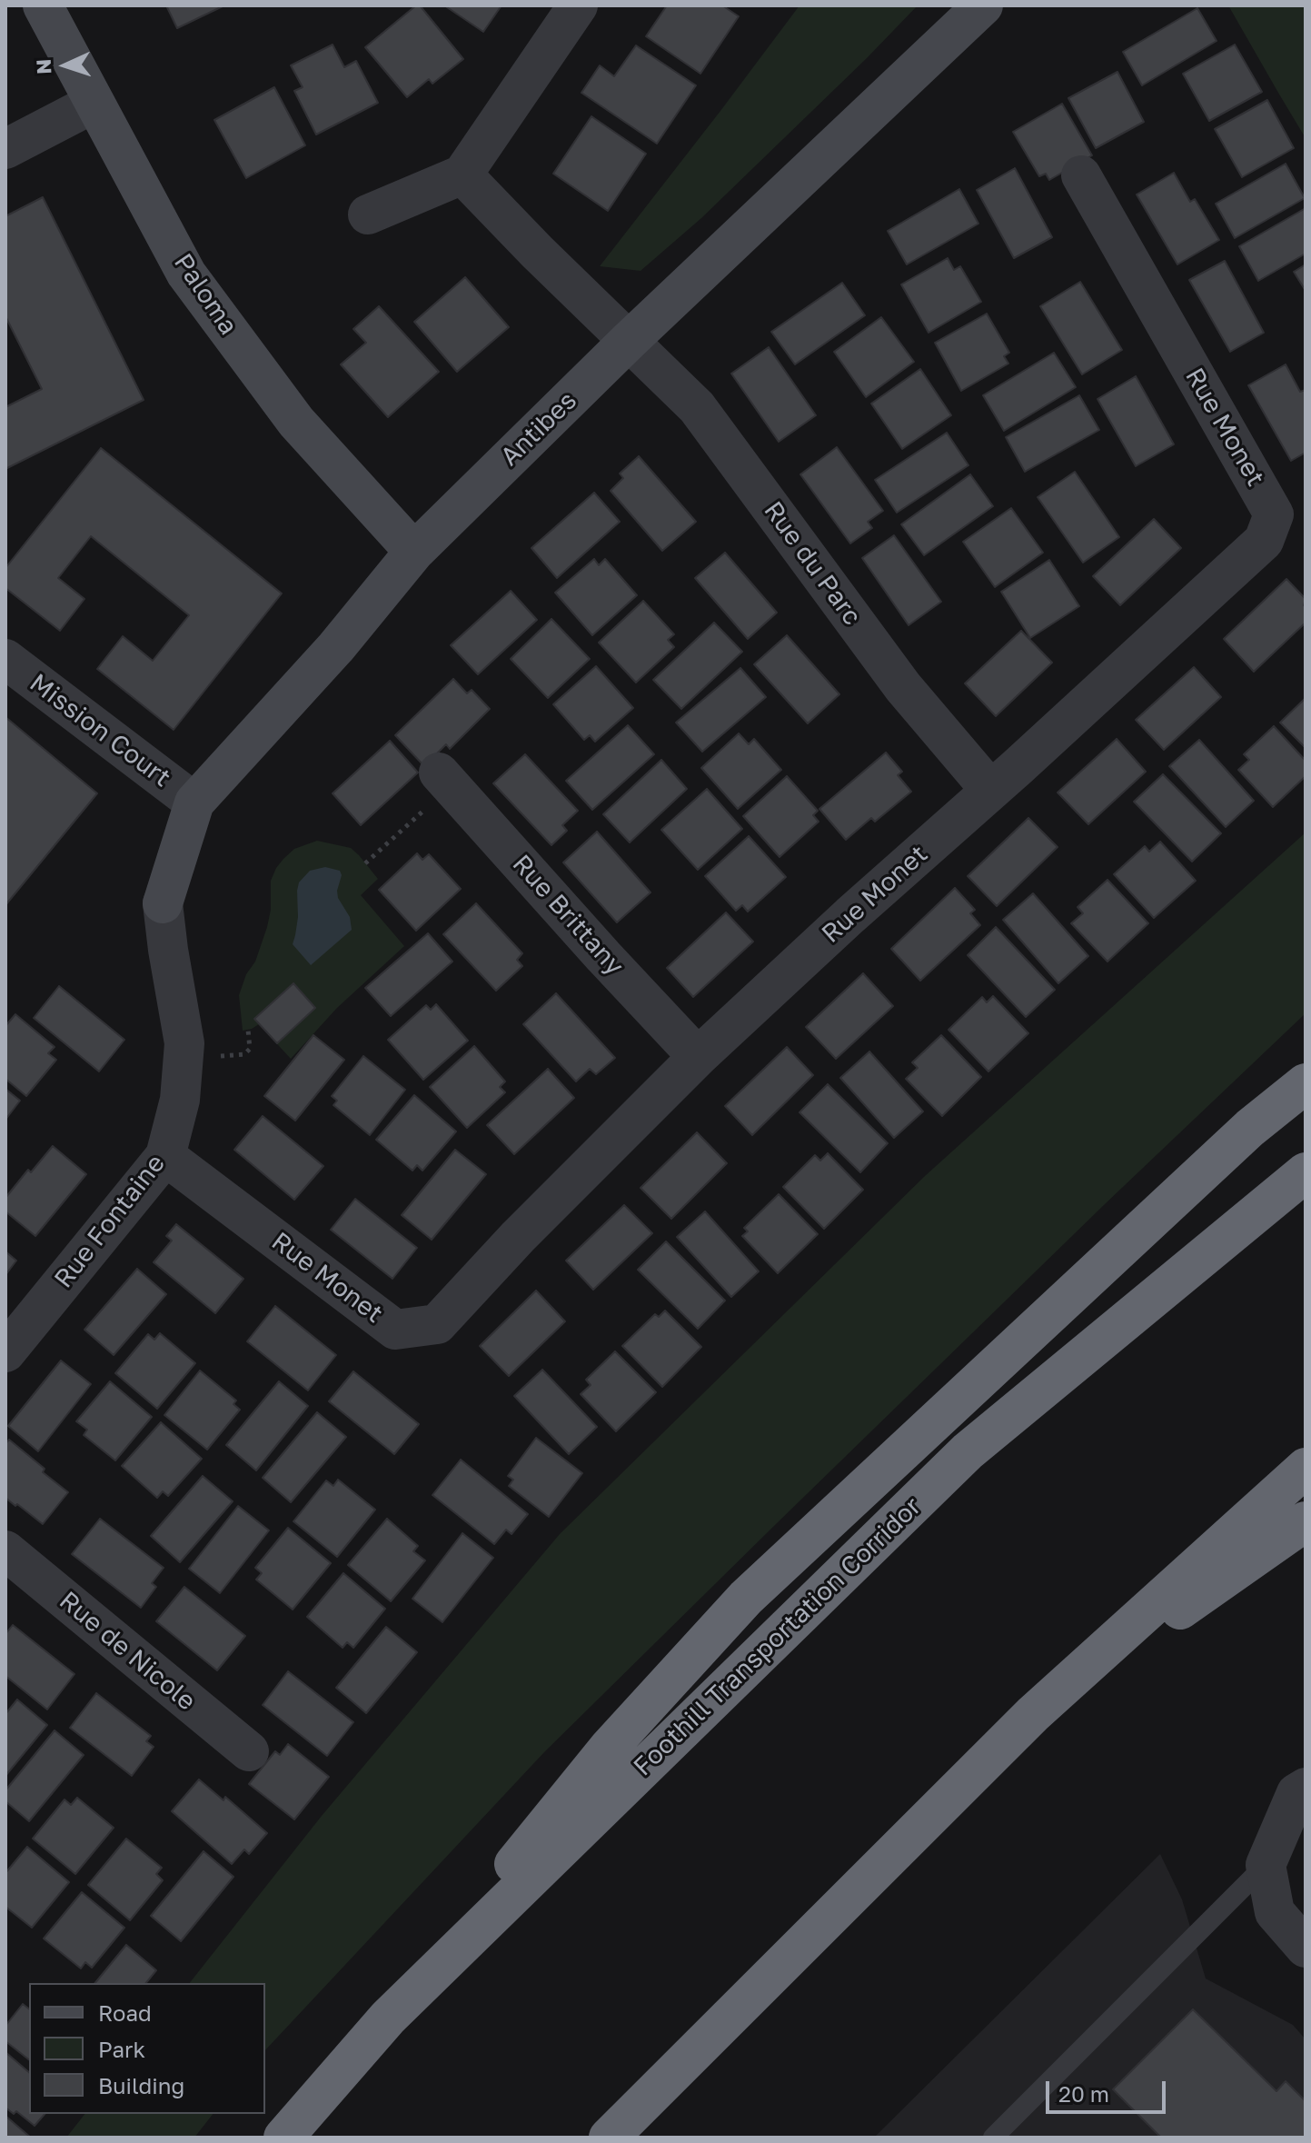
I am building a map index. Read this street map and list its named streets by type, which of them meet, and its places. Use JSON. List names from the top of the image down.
{
  "streets": {
    "highway": ["Foothill Transportation Corridor"],
    "street": [
      "Paloma",
      "Rue Monet",
      "Antibes",
      "Rue du Parc",
      "Mission Court",
      "Rue Brittany",
      "Rue Fontaine",
      "Rue de Nicole"
    ]
  },
  "crossings": [
    ["Paloma", "Antibes"],
    ["Rue Monet", "Rue du Parc"],
    ["Rue Monet", "Rue Brittany"],
    ["Rue Monet", "Rue Fontaine"],
    ["Antibes", "Rue du Parc"],
    ["Antibes", "Mission Court"],
    ["Antibes", "Rue Fontaine"]
  ],
  "legend": ["Road", "Park", "Building"],
  "scale_bar": "20 m",
  "north": "left"
}
